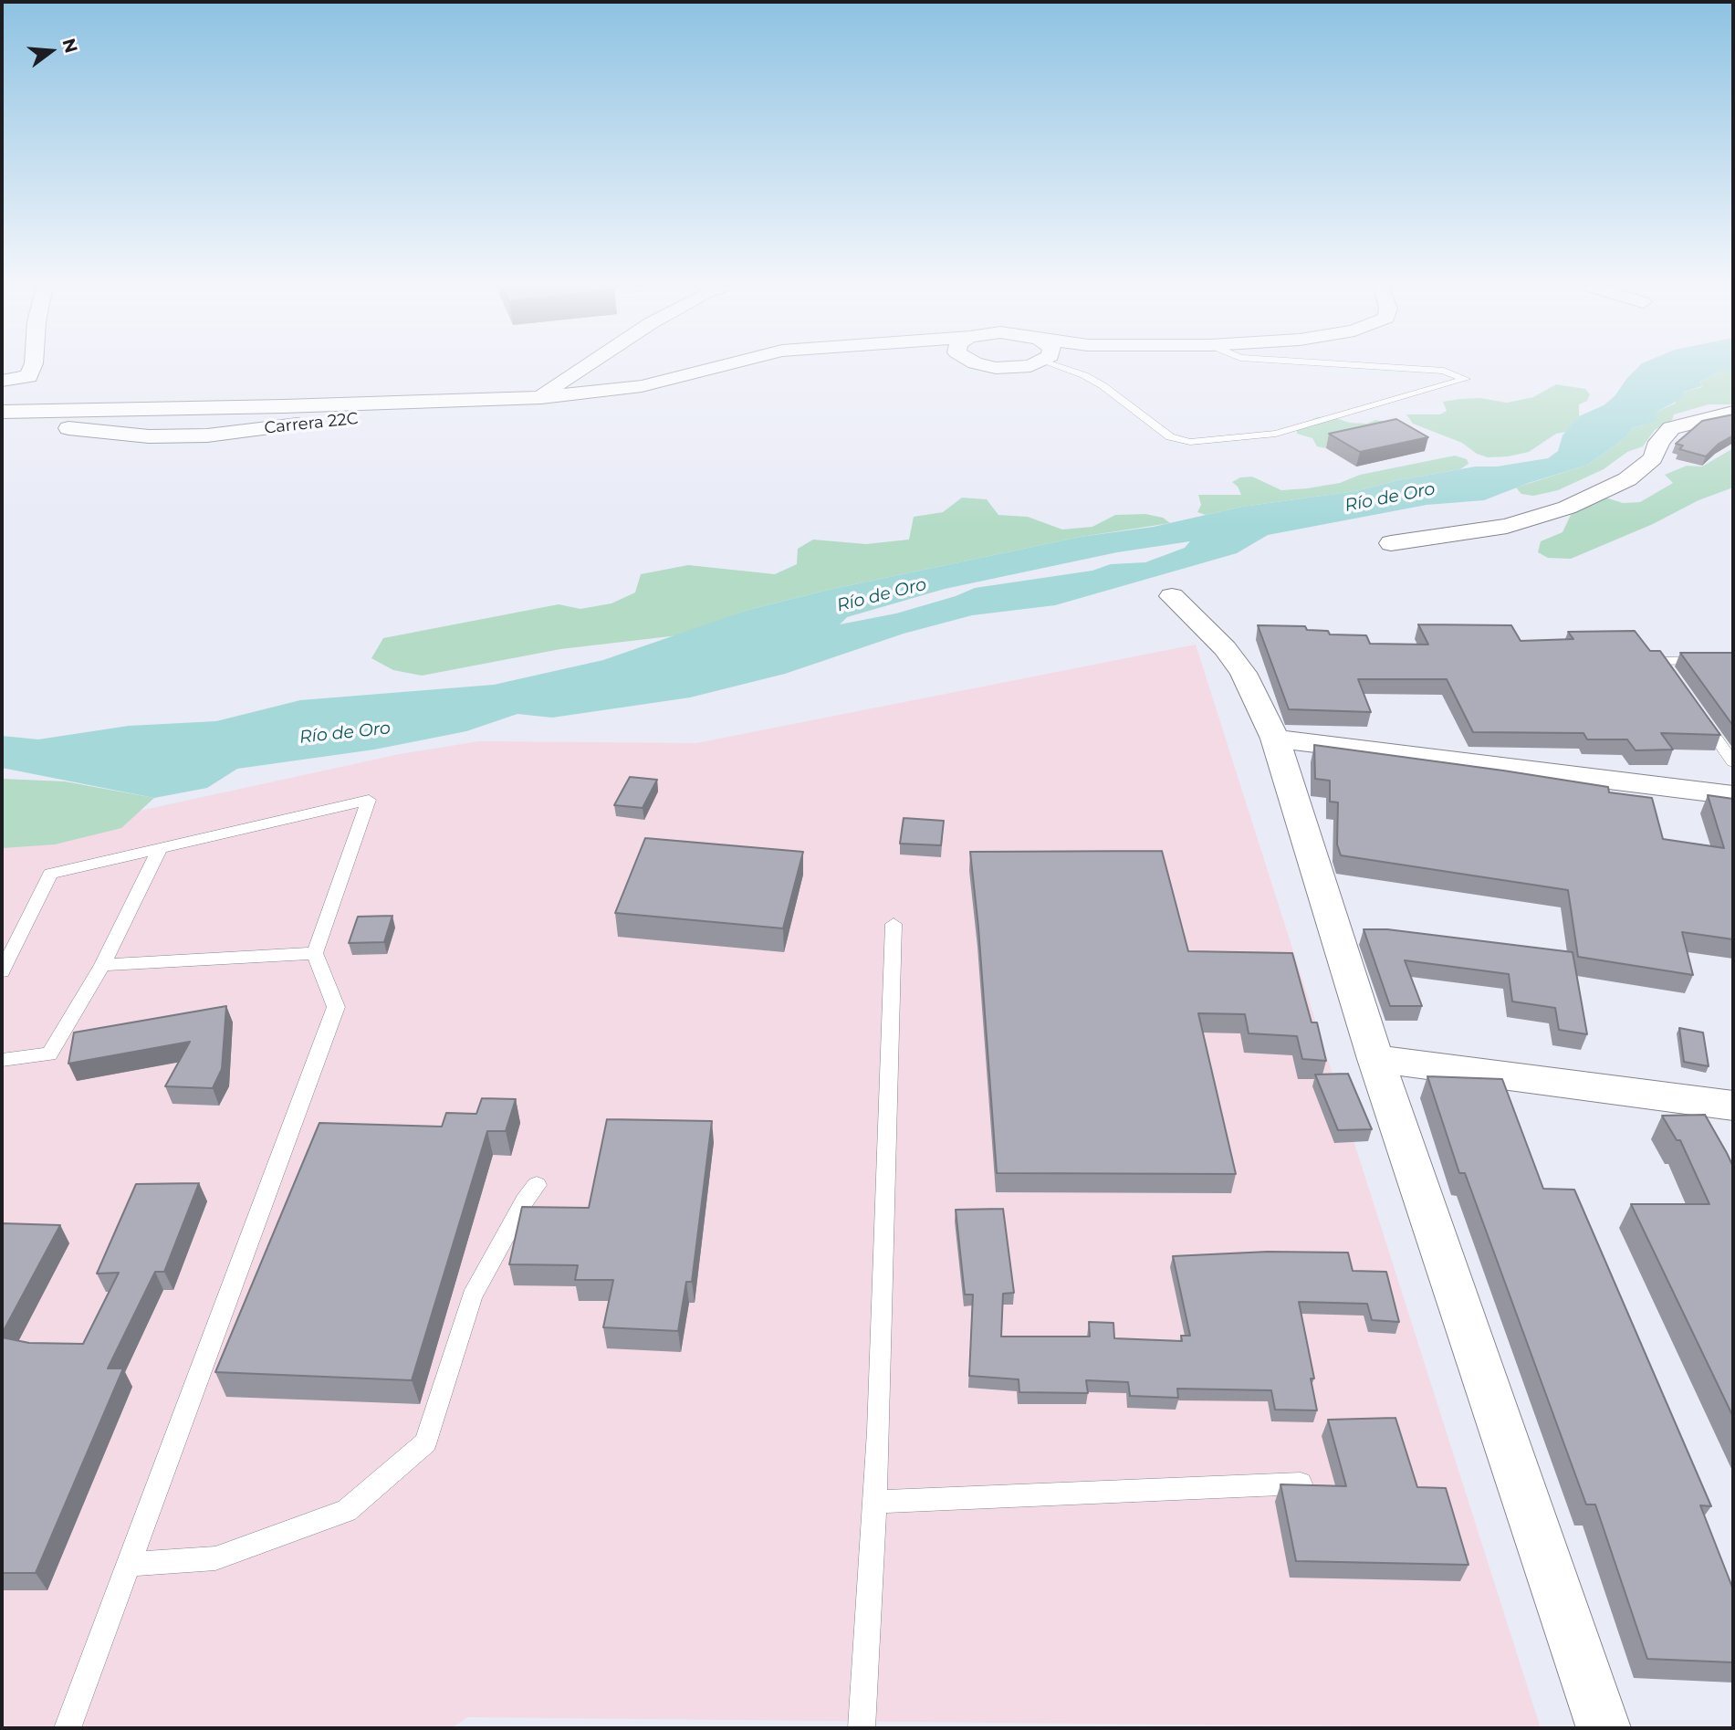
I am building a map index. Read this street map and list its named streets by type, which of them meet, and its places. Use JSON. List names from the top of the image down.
{
  "streets": {
    "street": ["Carrera 22C"]
  },
  "water": ["Río de Oro"],
  "north": "right"
}
